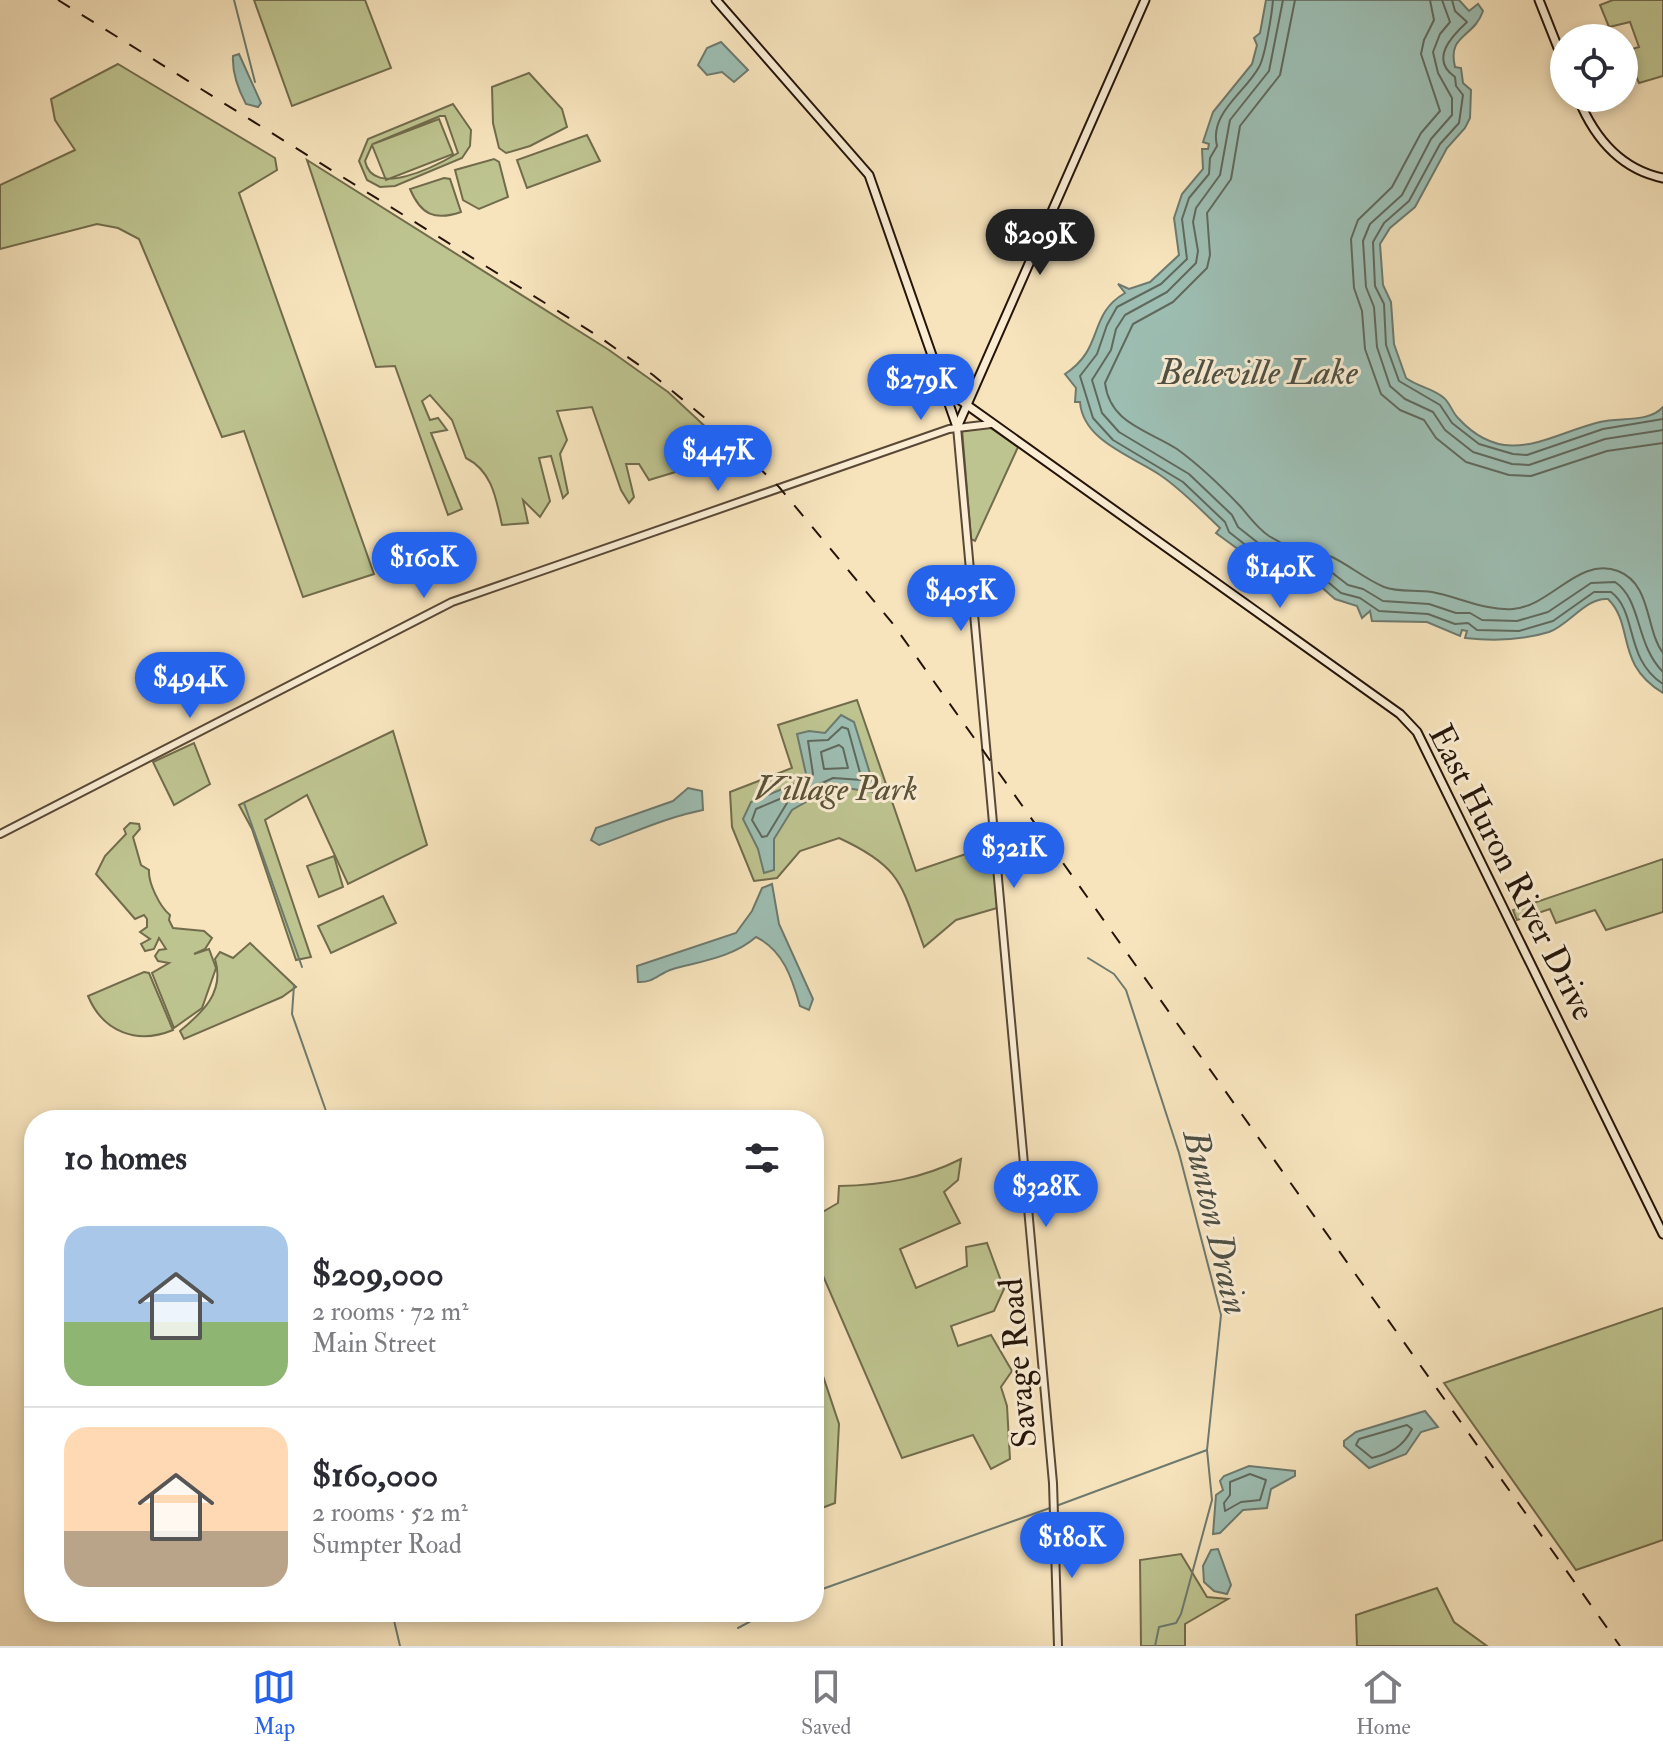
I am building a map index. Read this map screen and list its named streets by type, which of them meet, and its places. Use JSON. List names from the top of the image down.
{
  "streets": {
    "main road": ["East Huron River Drive"],
    "street": ["Savage Road"]
  },
  "water": ["Belleville Lake", "Bunton Drain"],
  "parks": ["Village Park"],
  "page": {
    "price": [
      "$209K",
      "$279K",
      "$447K",
      "$160K",
      "$140K",
      "$405K",
      "$494K",
      "$321K",
      "$328K",
      "$180K"
    ],
    "heading": "10 homes",
    "list": [
      {
        "name": "$209,000",
        "note": "2 rooms · 72 m² · Main Street"
      },
      {
        "name": "$160,000",
        "note": "2 rooms · 52 m² · Sumpter Road"
      }
    ],
    "tabs": ["Map", "Saved", "Home"]
  }
}
